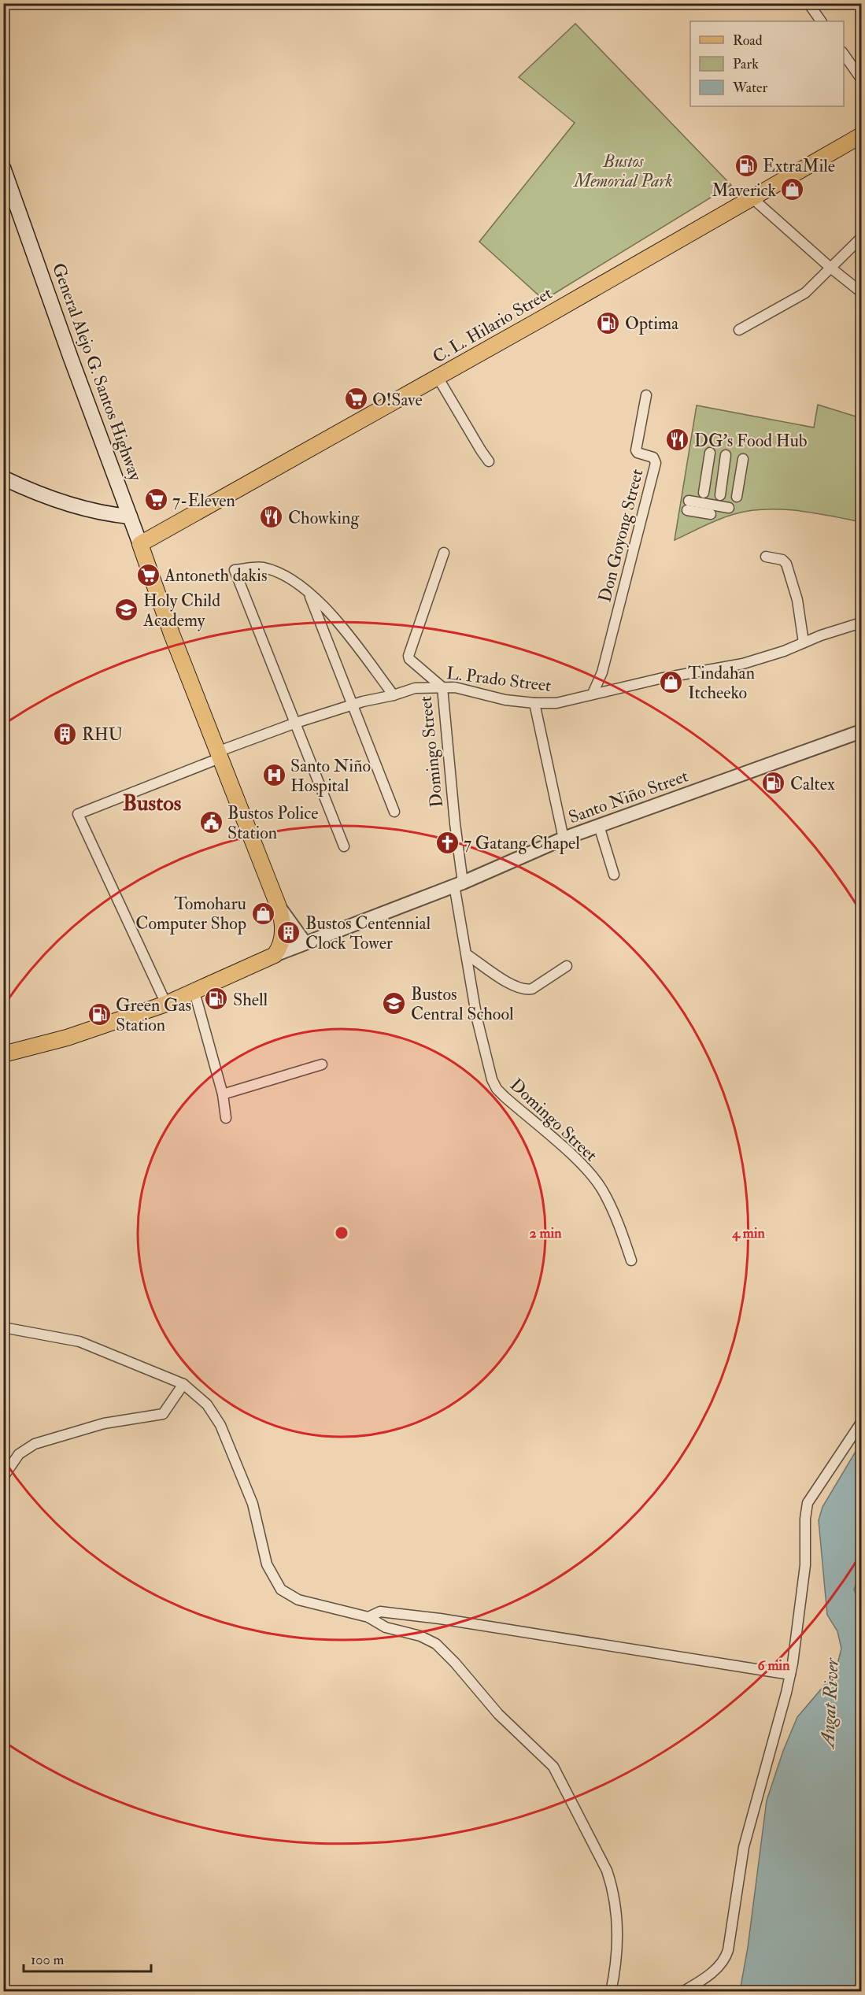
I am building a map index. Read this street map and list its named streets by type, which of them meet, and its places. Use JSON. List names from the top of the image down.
{
  "streets": {
    "main road": ["C. L. Hilario Street", "General Alejo G. Santos Highway"],
    "street": [
      "Don Goyong Street",
      "L. Prado Street",
      "Domingo Street",
      "Santo Niño Street"
    ]
  },
  "crossings": [
    ["C. L. Hilario Street", "General Alejo G. Santos Highway"],
    ["General Alejo G. Santos Highway", "L. Prado Street"],
    ["General Alejo G. Santos Highway", "Santo Niño Street"],
    ["Don Goyong Street", "L. Prado Street"],
    ["L. Prado Street", "Domingo Street"],
    ["Domingo Street", "Santo Niño Street"]
  ],
  "districts": ["Bustos"],
  "water": ["Angat River"],
  "parks": ["Bustos Memorial Park"],
  "places": {
    "fuel station": [
      "ExtraMile",
      "Optima",
      "Caltex",
      "Shell",
      "Green Gas Station"
    ],
    "shop": ["Maverick", "Tindahan Itcheeko", "Tomoharu Computer Shop"],
    "supermarket": ["O!Save", "7-Eleven", "Antoneth dakis"],
    "restaurant": ["DG's Food Hub", "Chowking"],
    "school or university": ["Holy Child Academy", "Bustos Central School"],
    "building": ["RHU", "Bustos Centennial Clock Tower"],
    "hospital": ["Santo Niño Hospital"],
    "public building": ["Bustos Police Station"],
    "church": ["7 Gatang Chapel"]
  },
  "legend": ["Road", "Park", "Water"],
  "scale_bar": "100 m",
  "rings": ["2 min", "4 min", "6 min"]
}
